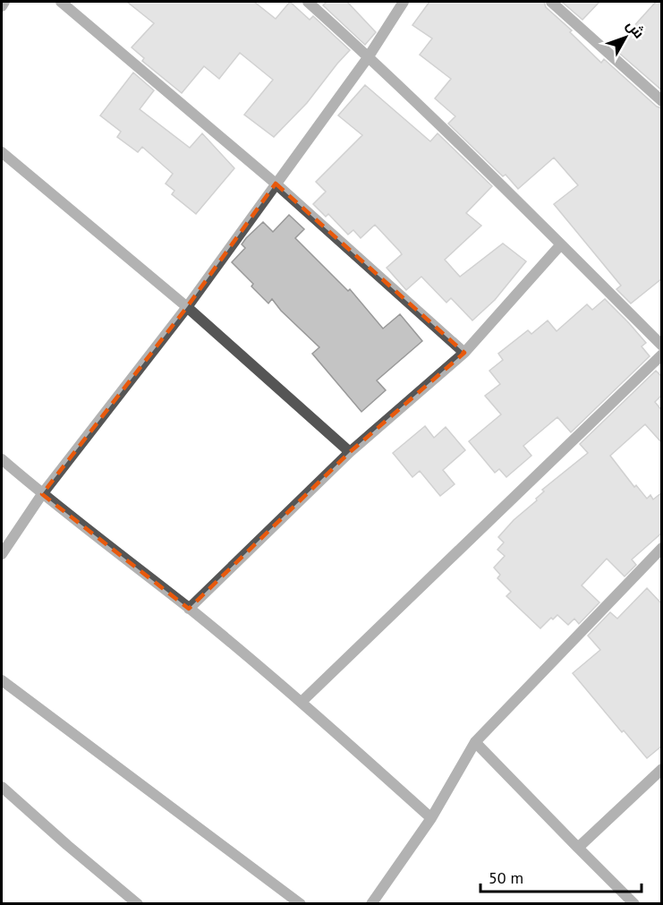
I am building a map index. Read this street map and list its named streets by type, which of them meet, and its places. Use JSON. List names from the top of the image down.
{
  "scale_bar": "50 m",
  "north": "top right"
}
